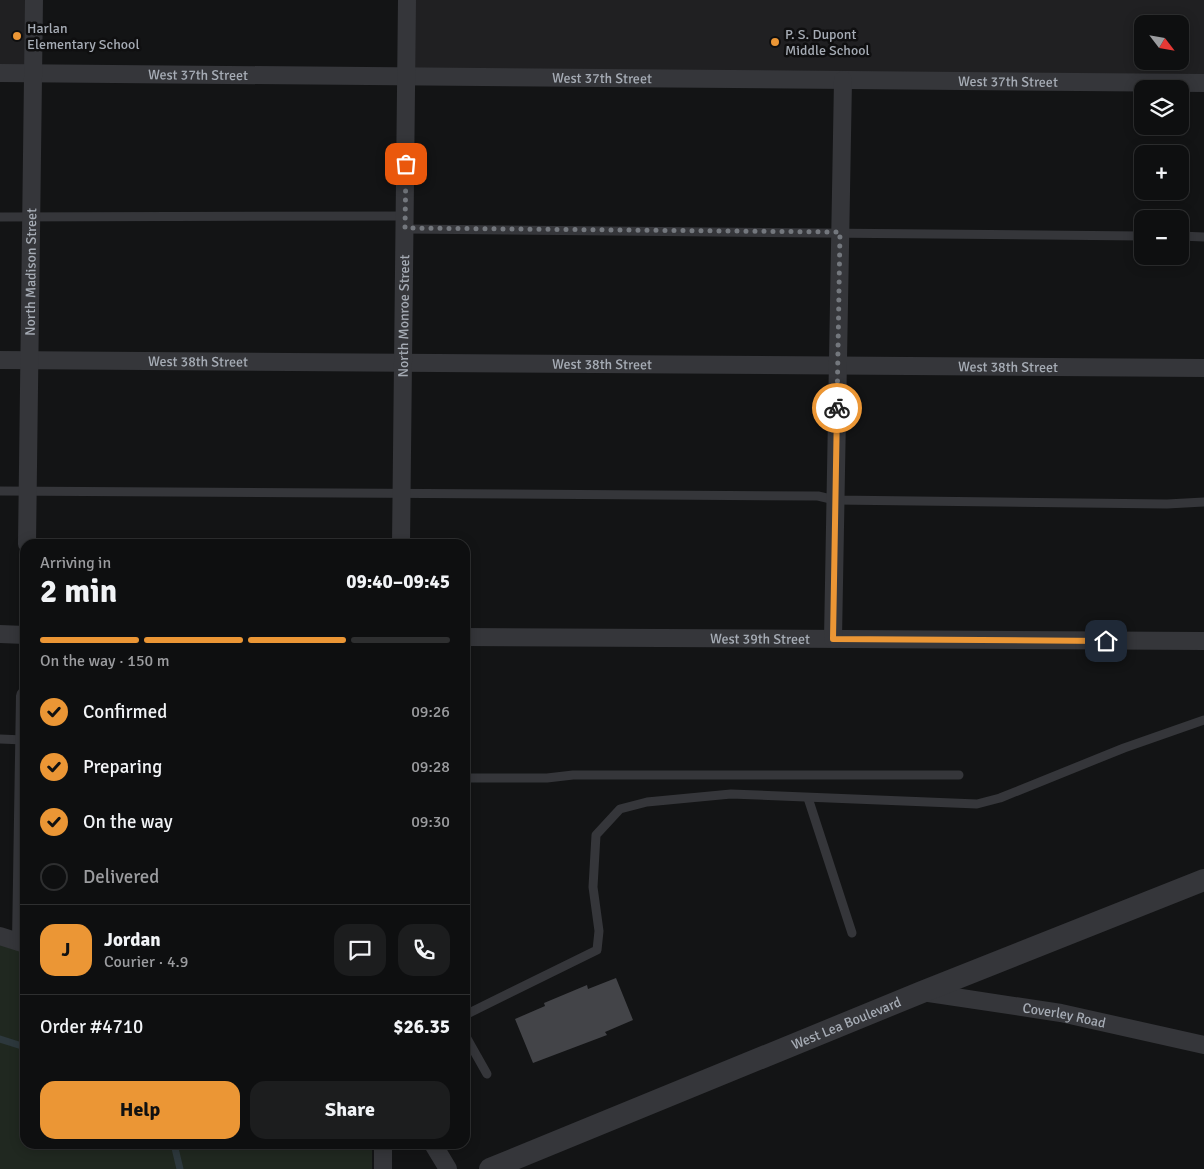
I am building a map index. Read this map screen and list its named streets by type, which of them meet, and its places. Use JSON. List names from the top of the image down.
{
  "streets": {
    "street": [
      "West 37th Street",
      "North Madison Street",
      "North Monroe Street",
      "West 38th Street",
      "West 39th Street",
      "Coverley Road",
      "West Lea Boulevard"
    ]
  },
  "crossings": [
    ["West 37th Street", "North Madison Street"],
    ["West 37th Street", "North Monroe Street"],
    ["North Madison Street", "West 38th Street"],
    ["North Monroe Street", "West 38th Street"],
    ["Coverley Road", "West Lea Boulevard"]
  ],
  "places": ["Harlan Elementary School", "P. S. Dupont Middle School"],
  "north": "bottom right",
  "page": {
    "map_buttons": ["+", "−"],
    "heading": ["2 min", "Arriving in", "09:40–09:45"],
    "panel": [
      "Jordan",
      "Courier · 4.9",
      "Order #4710",
      "$26.35"
    ],
    "bar": "On the way · 150 m",
    "list": [
      ["Confirmed", "09:26"],
      ["Preparing", "09:28"],
      ["On the way", "09:30"],
      "Delivered"
    ],
    "round": "J",
    "buttons": ["Help", "Share"]
  }
}
